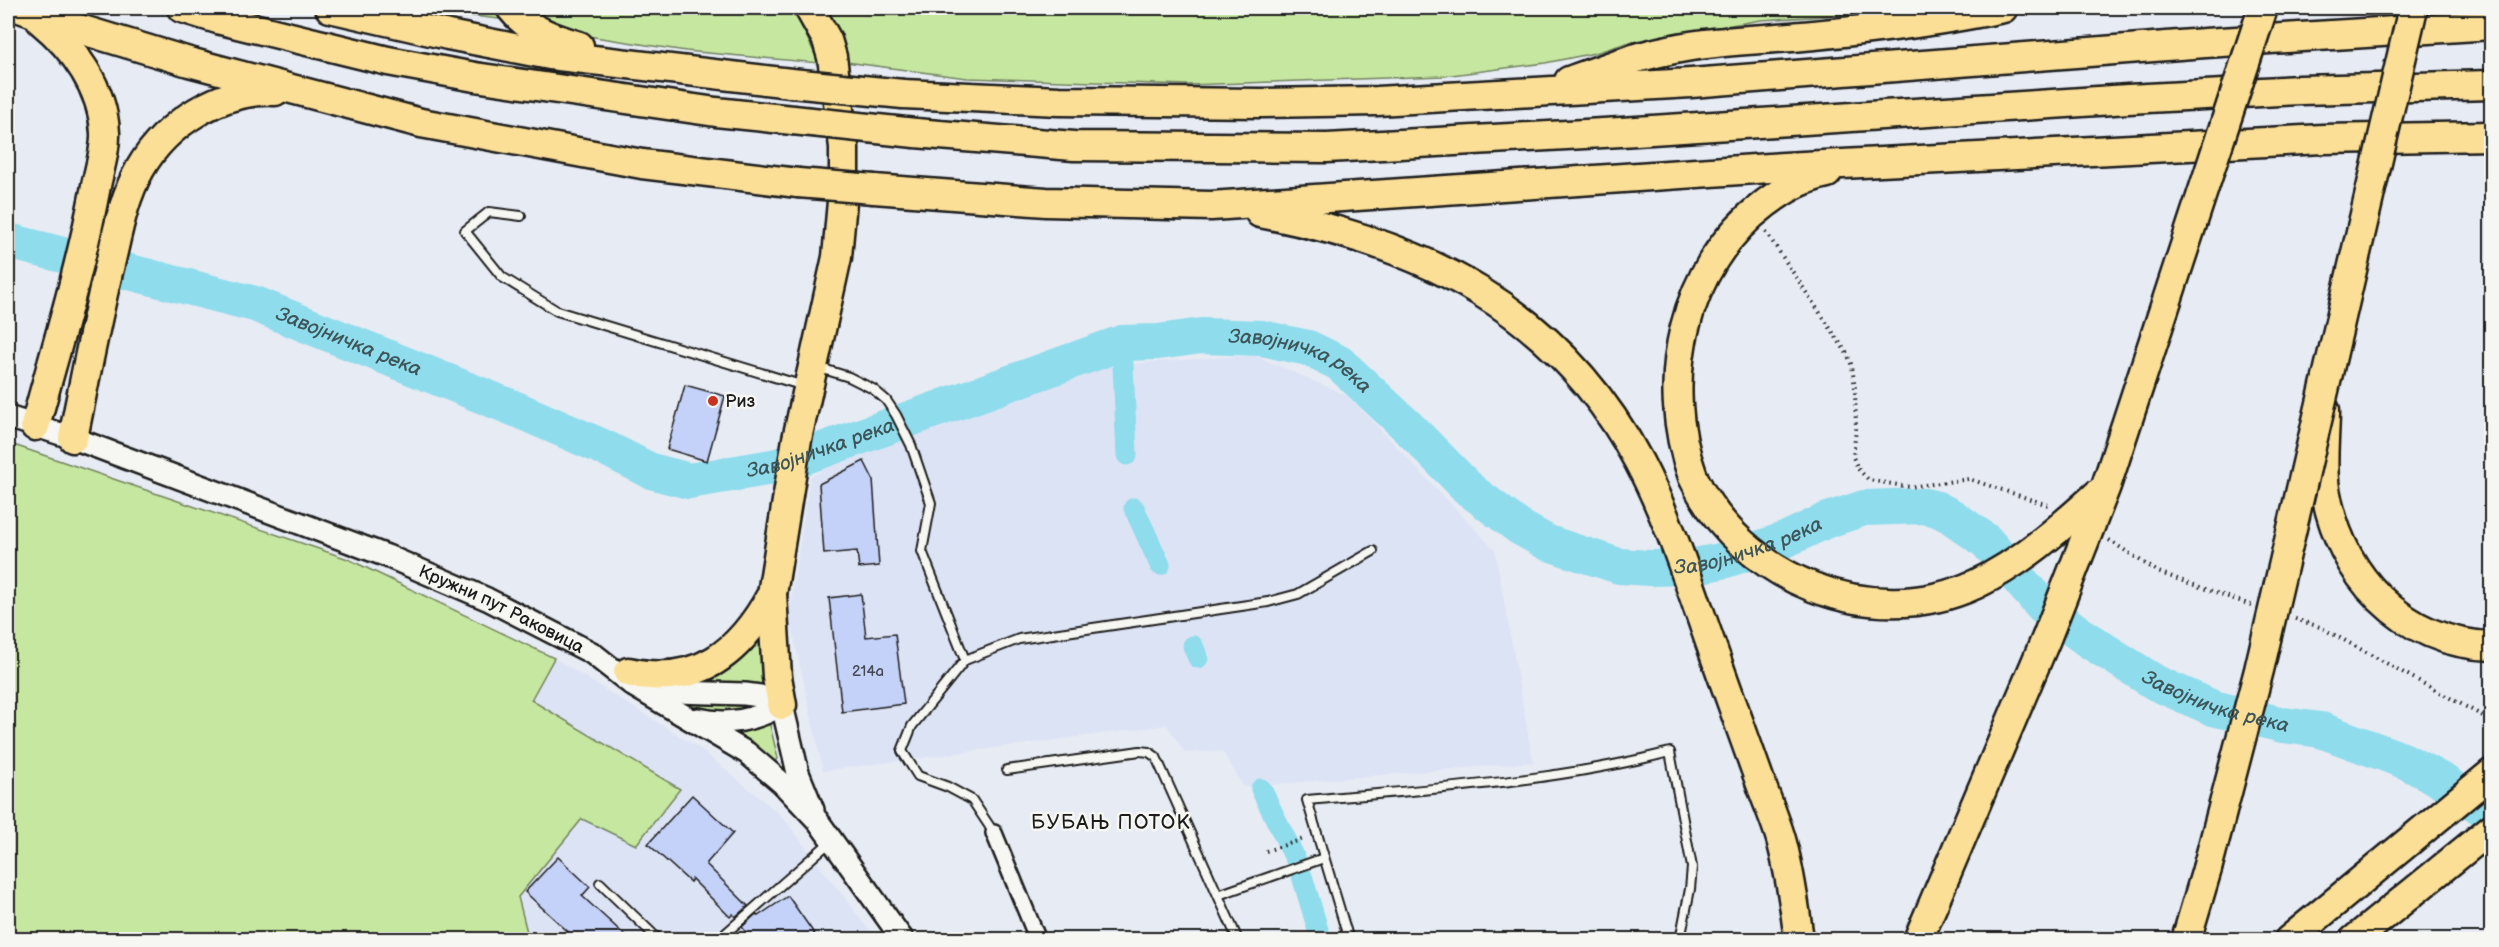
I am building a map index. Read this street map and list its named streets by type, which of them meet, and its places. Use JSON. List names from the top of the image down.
{
  "streets": {
    "main road": ["Кружни пут Раковица"]
  },
  "districts": ["БУБАЊ ПОТОК"],
  "water": ["Завојничка река"],
  "places": ["Риз"],
  "house_numbers": ["214a"]
}
